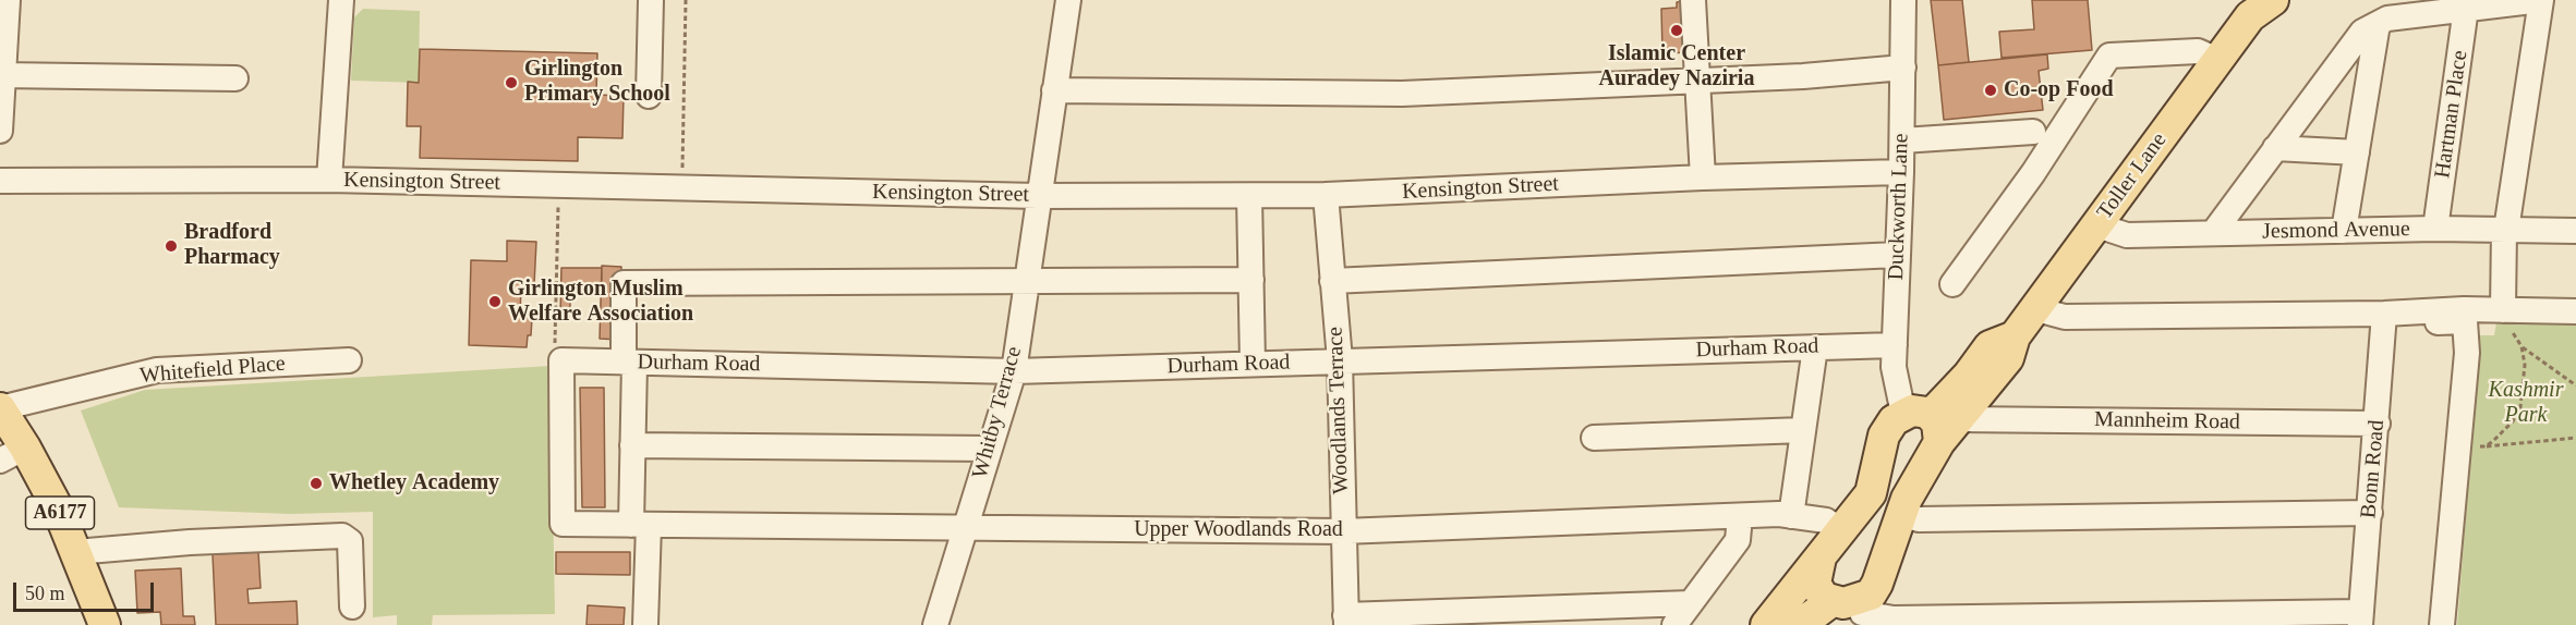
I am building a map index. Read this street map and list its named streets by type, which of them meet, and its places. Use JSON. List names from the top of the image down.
{
  "streets": {
    "main road": ["Toller Lane", "A6177"],
    "street": [
      "Hartman Place",
      "Kensington Street",
      "Duckworth Lane",
      "Jesmond Avenue",
      "Durham Road",
      "Whitefield Place",
      "Woodlands Terrace",
      "Whitby Terrace",
      "Mannheim Road",
      "Bonn Road",
      "Upper Woodlands Road"
    ]
  },
  "crossings": [
    ["Hartman Place", "Jesmond Avenue"],
    ["Toller Lane", "Duckworth Lane"],
    ["Toller Lane", "Jesmond Avenue"],
    ["Toller Lane", "Mannheim Road"],
    ["Toller Lane", "Upper Woodlands Road"],
    ["Kensington Street", "Duckworth Lane"],
    ["Kensington Street", "Woodlands Terrace"],
    ["Kensington Street", "Whitby Terrace"],
    ["Duckworth Lane", "Durham Road"],
    ["Duckworth Lane", "Mannheim Road"],
    ["Durham Road", "Woodlands Terrace"],
    ["Durham Road", "Whitby Terrace"],
    ["Durham Road", "Upper Woodlands Road"],
    ["Whitefield Place", "A6177"],
    ["Woodlands Terrace", "Upper Woodlands Road"],
    ["Whitby Terrace", "Upper Woodlands Road"],
    ["Mannheim Road", "Bonn Road"]
  ],
  "parks": ["Kashmir Park"],
  "places": [
    "Islamic Center Auradey Naziria",
    "Girlington Primary School",
    "Co-op Food",
    "Bradford Pharmacy",
    "Girlington Muslim Welfare Association",
    "Whetley Academy"
  ],
  "scale_bar": "50 m"
}
